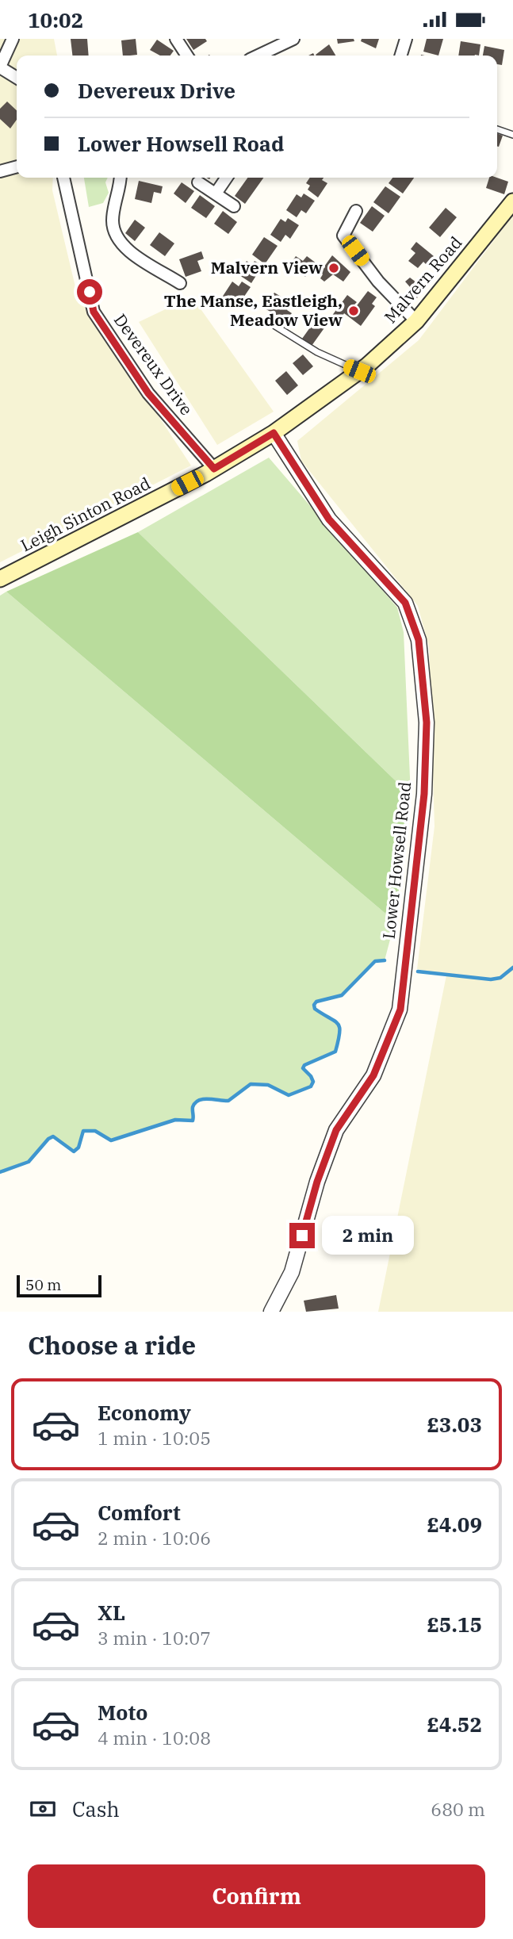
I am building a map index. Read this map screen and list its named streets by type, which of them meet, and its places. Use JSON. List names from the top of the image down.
{
  "streets": {
    "main road": ["Malvern Road", "Leigh Sinton Road"],
    "street": ["Devereux Drive", "Lower Howsell Road"]
  },
  "crossings": [
    ["Malvern Road", "Leigh Sinton Road"],
    ["Malvern Road", "Lower Howsell Road"],
    ["Devereux Drive", "Leigh Sinton Road"],
    ["Leigh Sinton Road", "Lower Howsell Road"]
  ],
  "places": ["Malvern View", "The Manse, Eastleigh, Meadow View"],
  "scale_bar": "50 m",
  "page": {
    "status": "10:02",
    "banner": ["Devereux Drive", "Lower Howsell Road"],
    "bubble": "2 min",
    "scale": "50 m",
    "heading": "Choose a ride",
    "list": [
      {
        "name": "Economy",
        "note": "1 min · 10:05",
        "value": "£3.03"
      },
      {
        "name": "Comfort",
        "note": "2 min · 10:06",
        "value": "£4.09"
      },
      {
        "name": "XL",
        "note": "3 min · 10:07",
        "value": "£5.15"
      },
      {
        "name": "Moto",
        "note": "4 min · 10:08",
        "value": "£4.52"
      }
    ],
    "pay": ["Cash", "680 m"],
    "buttons": "Confirm"
  }
}
